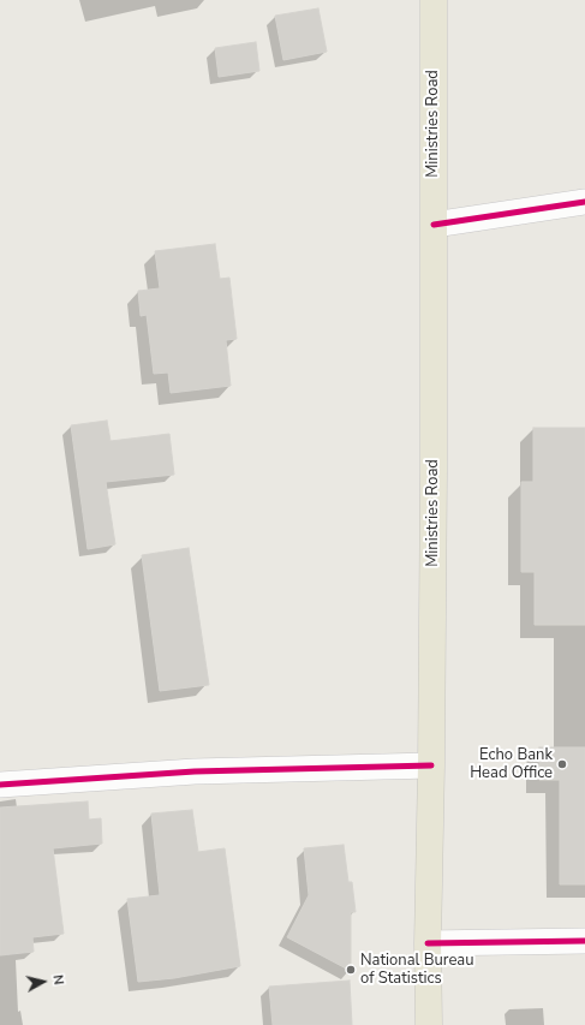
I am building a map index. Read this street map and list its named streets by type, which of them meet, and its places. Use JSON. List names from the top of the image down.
{
  "streets": {
    "main road": ["Ministries Road"]
  },
  "places": ["Echo Bank Head Office", "National Bureau of Statistics"],
  "north": "right"
}
